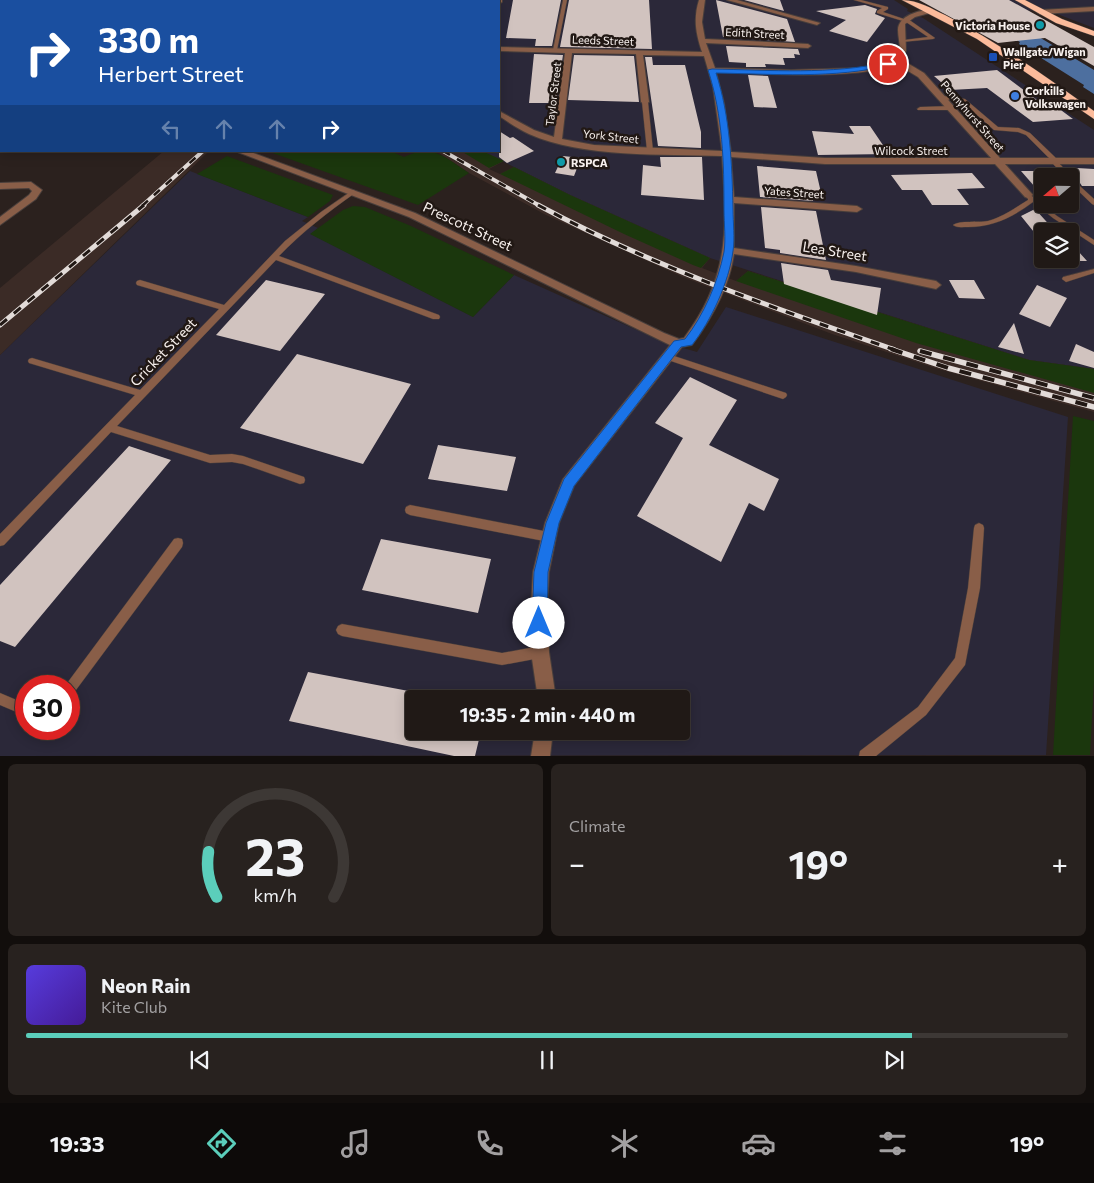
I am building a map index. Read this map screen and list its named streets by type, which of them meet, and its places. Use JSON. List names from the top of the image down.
{
  "streets": {
    "street": [
      "Edith Street",
      "Leeds Street",
      "Taylor Street",
      "Pennyhurst Street",
      "York Street",
      "Wilcock Street",
      "Yates Street",
      "Prescott Street",
      "Lea Street"
    ],
    "lane": ["Cricket Street"]
  },
  "crossings": [
    ["Leeds Street", "Taylor Street"],
    ["Taylor Street", "York Street"],
    ["Pennyhurst Street", "Wilcock Street"],
    ["York Street", "Wilcock Street"],
    ["Prescott Street", "Cricket Street"]
  ],
  "places": {
    "other": ["Victoria House", "Corkills Volkswagen", "RSPCA"],
    "transit": ["Wallgate/Wigan Pier"]
  },
  "north": "left",
  "page": {
    "turn": ["330 m", "Herbert Street"],
    "limit": "30",
    "trip": "19:35 · 2 min · 440 m",
    "tile": "Climate",
    "heat": ["−", "19°", "+"],
    "song": ["Neon Rain", "Kite Club"],
    "tabs": ["19:33", "19°"],
    "gauge": ["23", "km/h"]
  }
}
